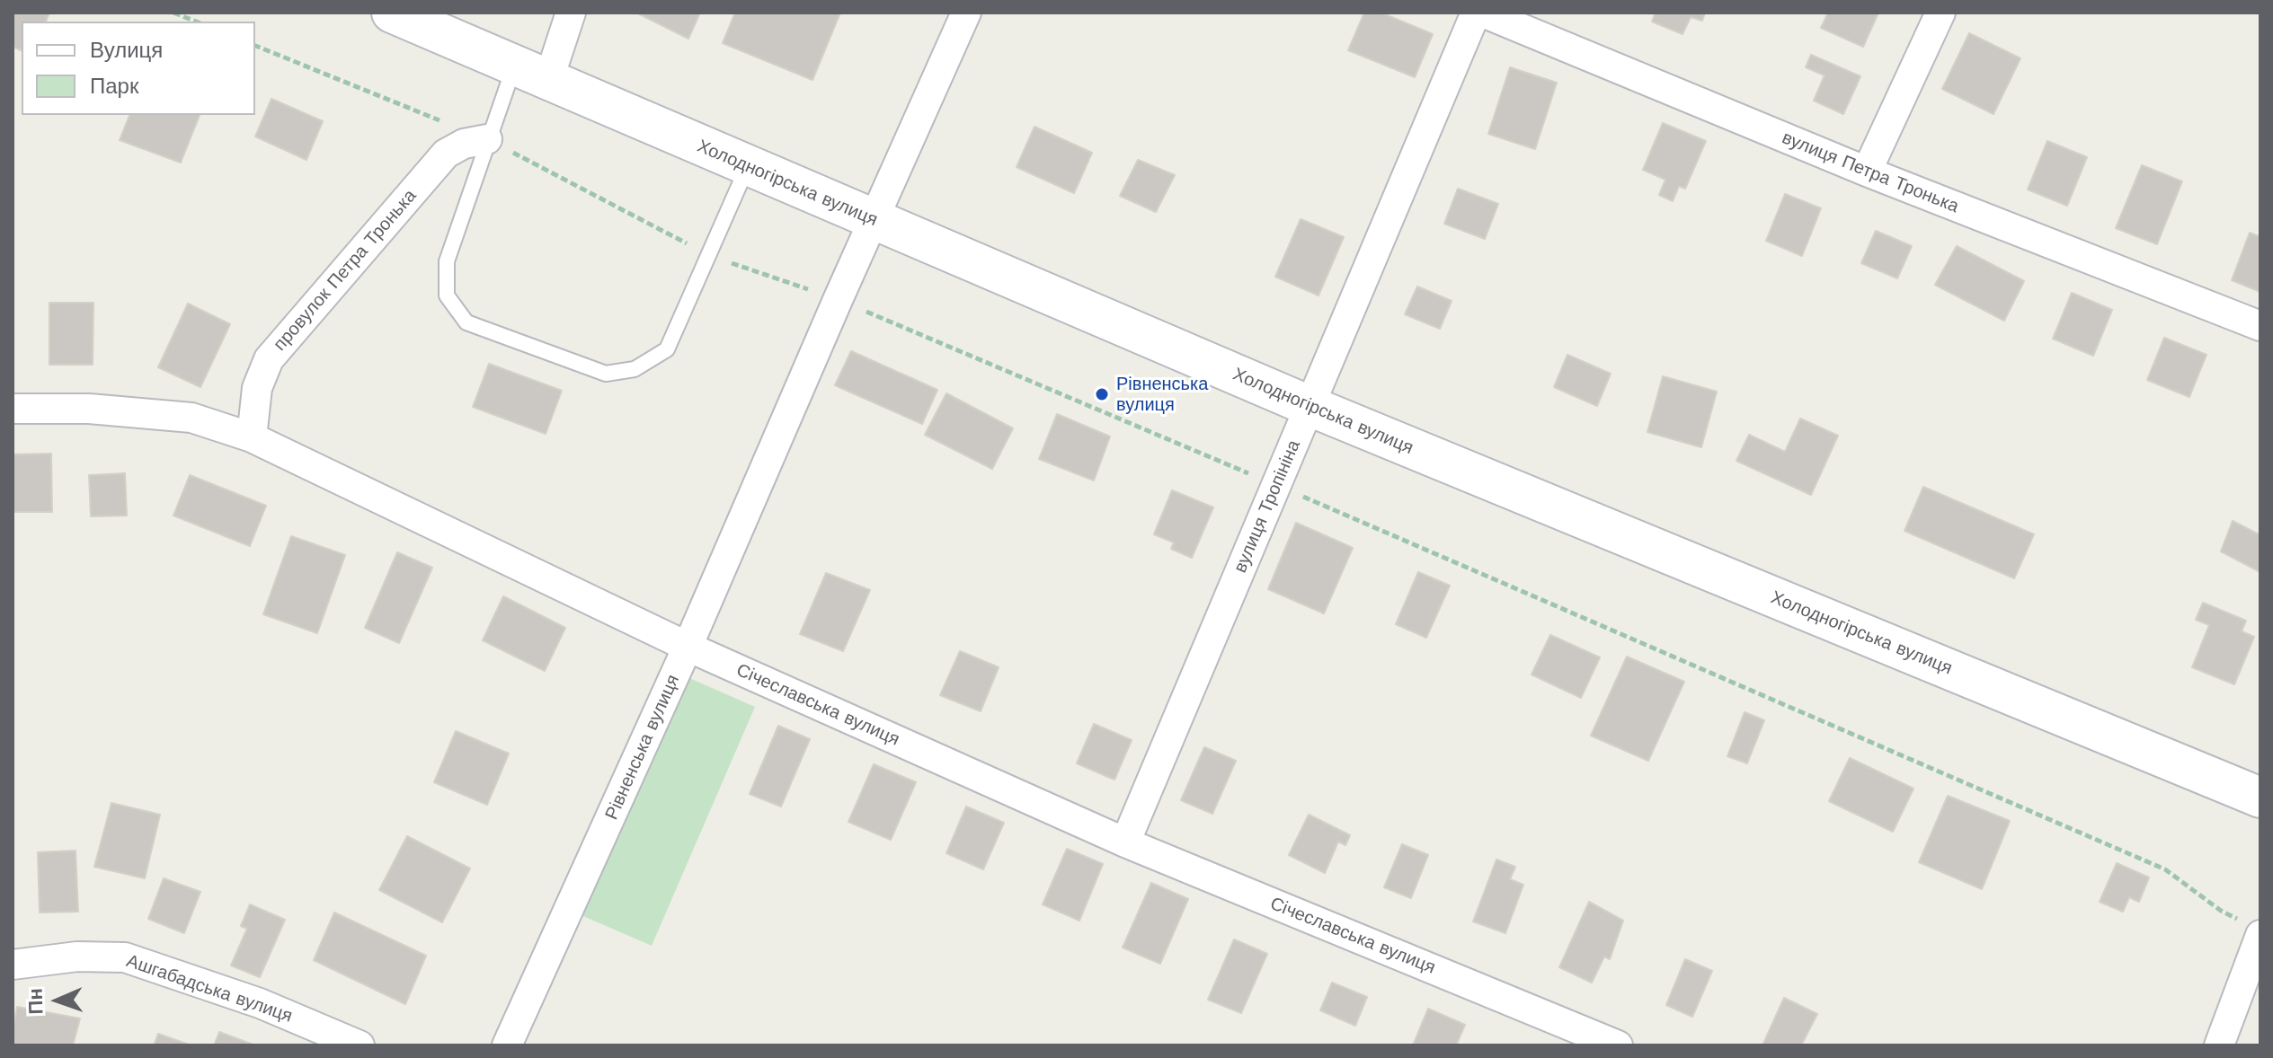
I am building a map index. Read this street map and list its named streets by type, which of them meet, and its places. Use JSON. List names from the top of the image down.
{
  "streets": {
    "main road": ["Холодногірська вулиця"],
    "street": [
      "вулиця Петра Тронька",
      "провулок Петра Тронька",
      "вулиця Тропініна",
      "Січеславська вулиця",
      "Рівненська вулиця",
      "Ашгабадська вулиця"
    ]
  },
  "crossings": [
    ["Холодногірська вулиця", "вулиця Тропініна"],
    ["Холодногірська вулиця", "Рівненська вулиця"],
    ["провулок Петра Тронька", "Січеславська вулиця"],
    ["вулиця Тропініна", "Січеславська вулиця"],
    ["Січеславська вулиця", "Рівненська вулиця"]
  ],
  "places": ["Рівненська вулиця"],
  "legend": ["Вулиця", "Парк"],
  "north": "left"
}
